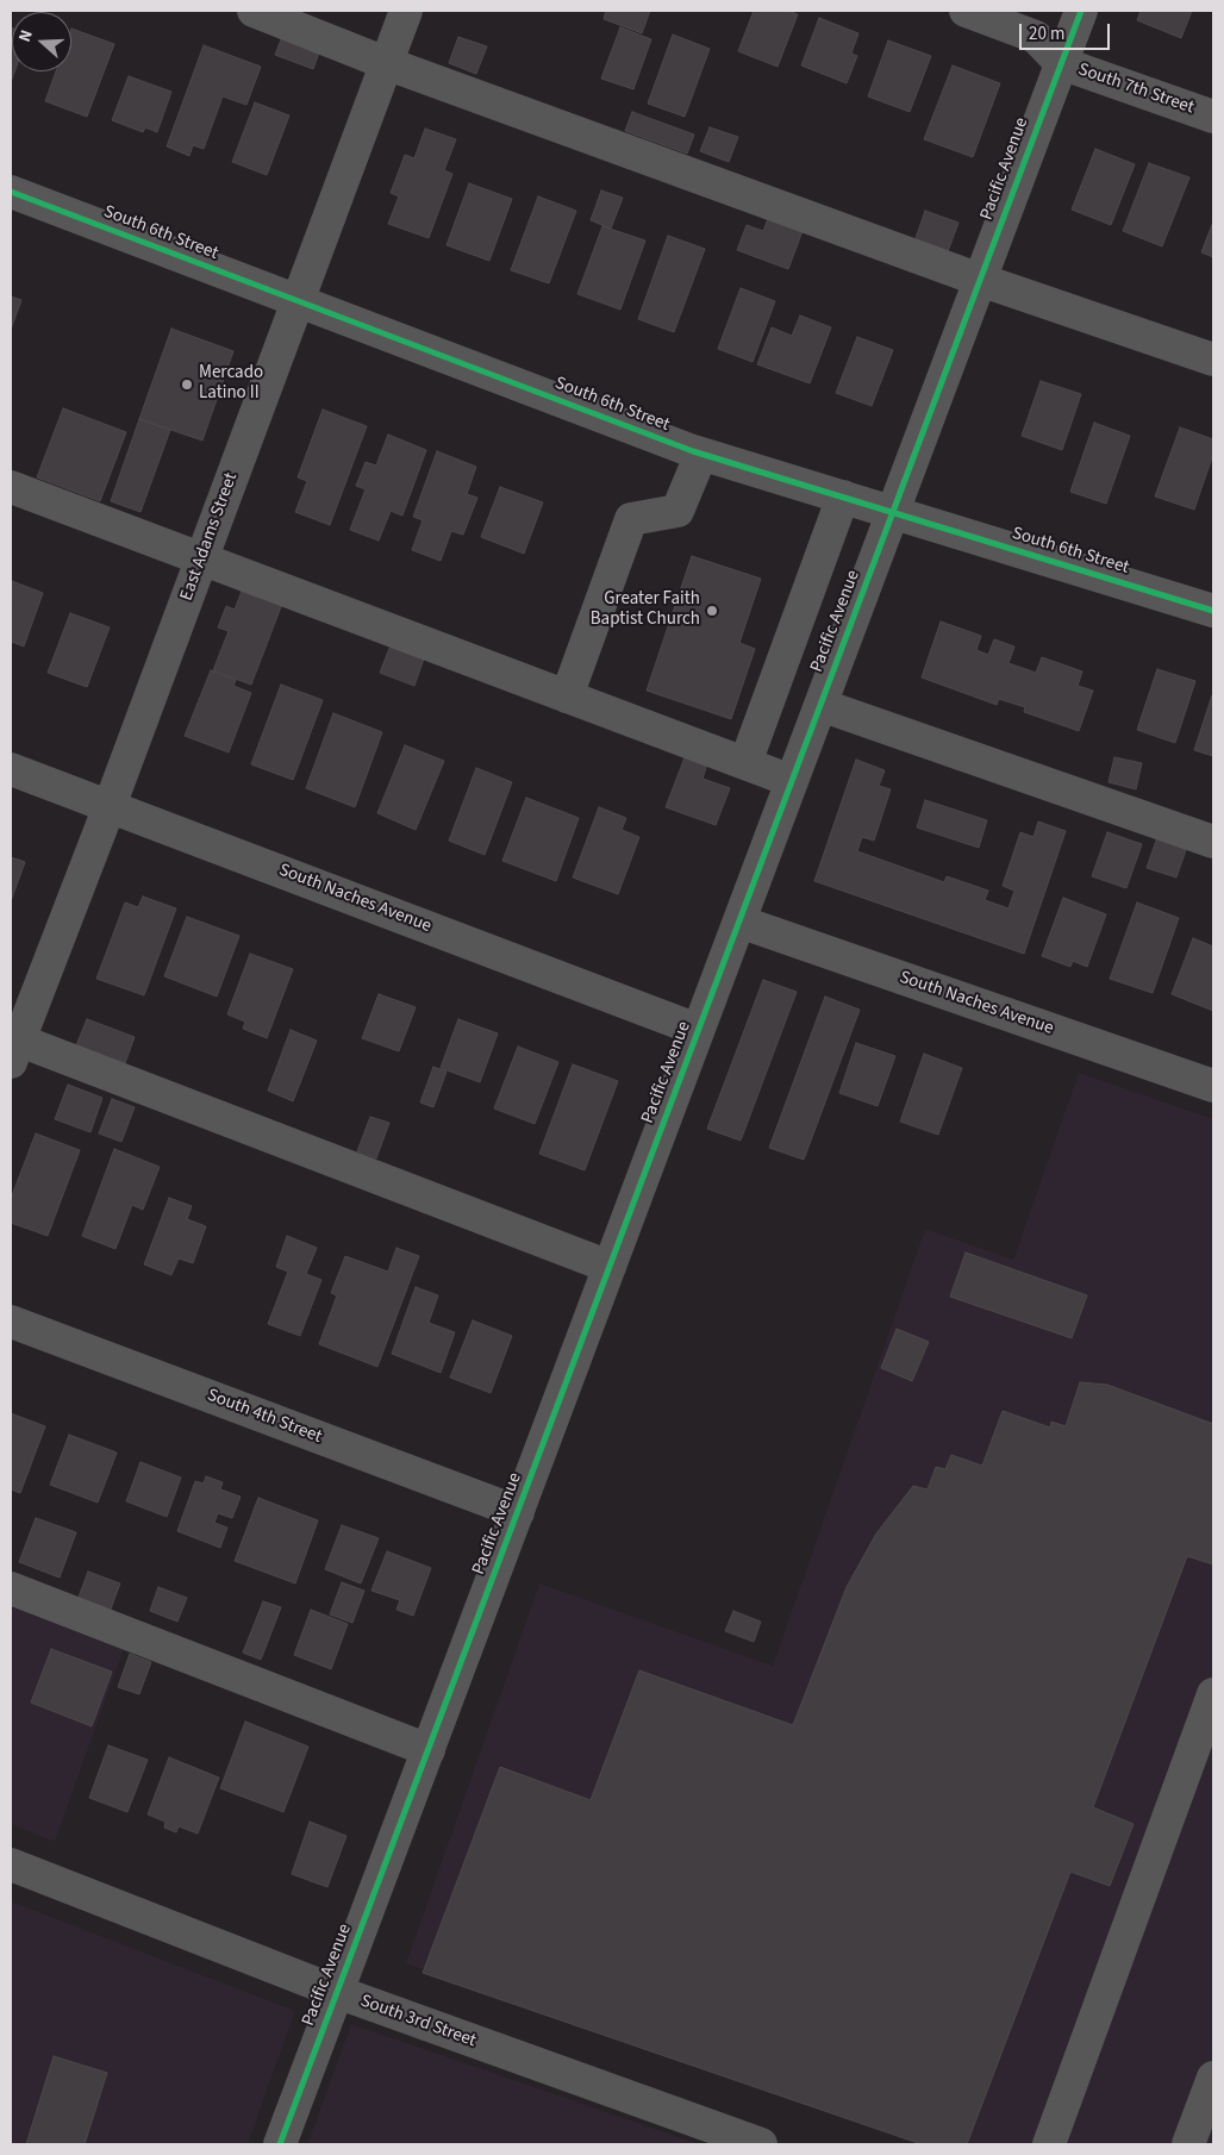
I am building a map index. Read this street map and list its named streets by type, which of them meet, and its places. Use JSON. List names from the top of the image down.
{
  "streets": {
    "street": [
      "South 7th Street",
      "Pacific Avenue",
      "South 6th Street",
      "East Adams Street",
      "South Naches Avenue",
      "South 4th Street",
      "South 3rd Street"
    ]
  },
  "crossings": [
    ["South 7th Street", "Pacific Avenue"],
    ["Pacific Avenue", "South 6th Street"],
    ["Pacific Avenue", "South Naches Avenue"],
    ["Pacific Avenue", "South 4th Street"],
    ["Pacific Avenue", "South 3rd Street"],
    ["South 6th Street", "East Adams Street"],
    ["East Adams Street", "South Naches Avenue"]
  ],
  "places": ["Mercado Latino II", "Greater Faith Baptist Church"],
  "scale_bar": "20 m",
  "north": "left"
}
